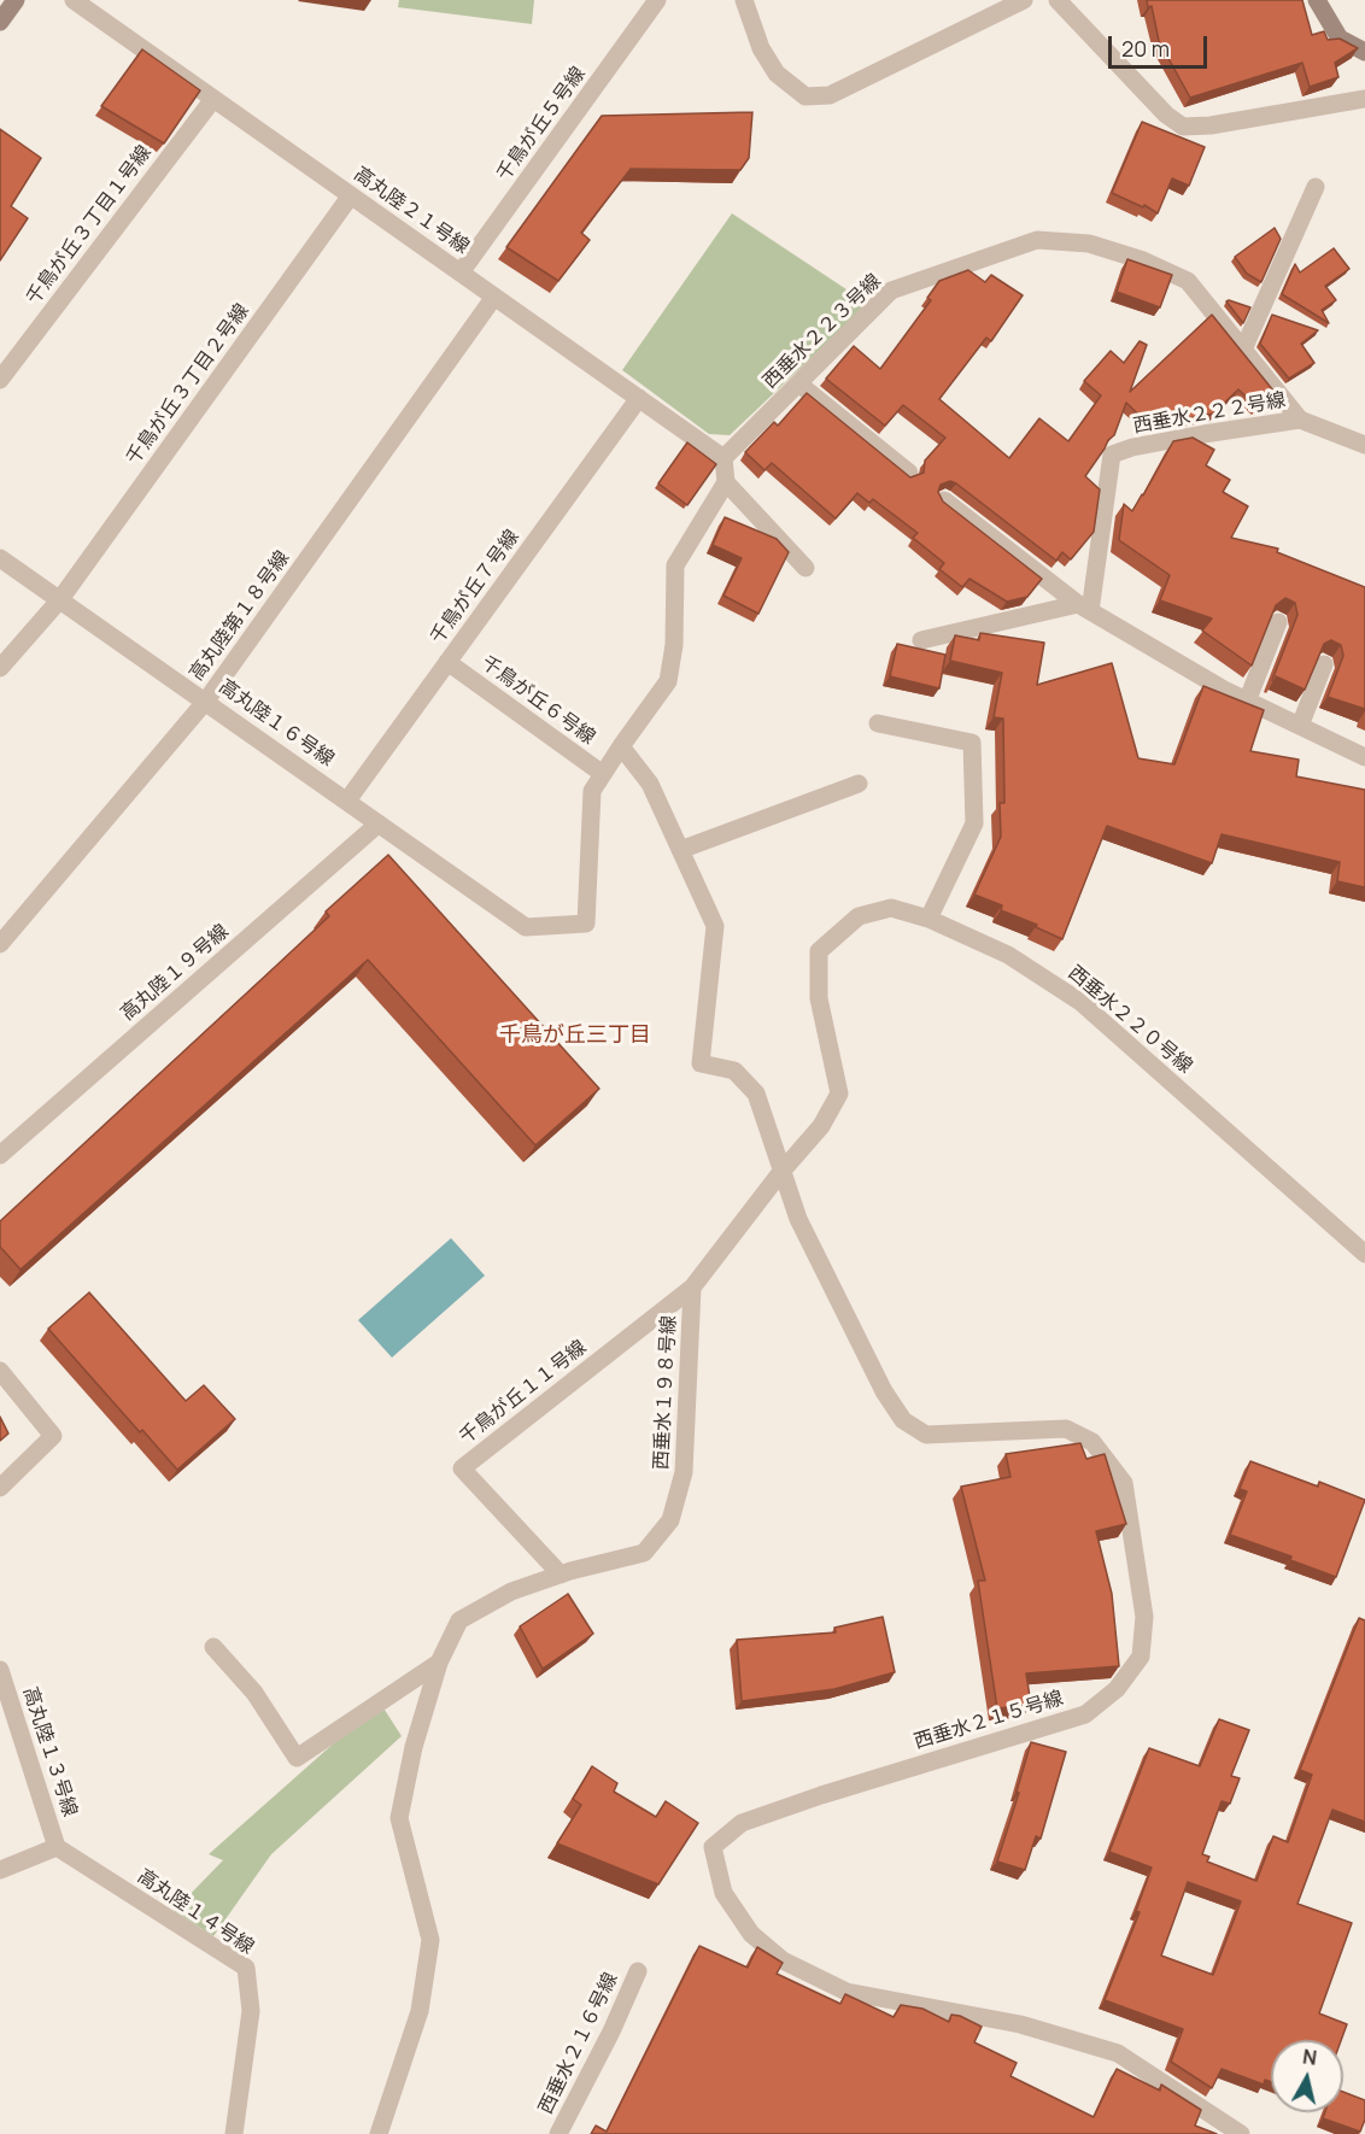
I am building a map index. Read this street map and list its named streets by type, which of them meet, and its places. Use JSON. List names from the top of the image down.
{
  "streets": {
    "street": [
      "千鳥が丘５号線",
      "高丸陸２１号線",
      "千鳥が丘３丁目１号線",
      "西垂水２２３号線",
      "千鳥が丘３丁目２号線",
      "西垂水２２２号線",
      "千鳥が丘７号線",
      "高丸陸第１８号線",
      "千鳥が丘６号線",
      "高丸陸１６号線",
      "高丸陸１９号線",
      "西垂水２２０号線",
      "千鳥が丘１１号線",
      "西垂水１９８号線",
      "西垂水２１５号線",
      "高丸陸１３号線",
      "高丸陸１４号線",
      "西垂水２１６号線"
    ]
  },
  "crossings": [
    ["千鳥が丘５号線", "高丸陸２１号線"],
    ["高丸陸２１号線", "千鳥が丘３丁目１号線"],
    ["高丸陸２１号線", "西垂水２２３号線"],
    ["高丸陸２１号線", "千鳥が丘３丁目２号線"],
    ["高丸陸２１号線", "千鳥が丘７号線"],
    ["高丸陸２１号線", "高丸陸第１８号線"],
    ["西垂水２２３号線", "西垂水２２２号線"],
    ["千鳥が丘３丁目２号線", "高丸陸１６号線"],
    ["千鳥が丘７号線", "千鳥が丘６号線"],
    ["千鳥が丘７号線", "高丸陸１６号線"],
    ["高丸陸第１８号線", "高丸陸１６号線"],
    ["千鳥が丘６号線", "高丸陸１６号線"],
    ["高丸陸１６号線", "高丸陸１９号線"],
    ["西垂水２２０号線", "西垂水２１５号線"],
    ["千鳥が丘１１号線", "西垂水１９８号線"],
    ["高丸陸１３号線", "高丸陸１４号線"]
  ],
  "districts": ["千鳥が丘三丁目"],
  "scale_bar": "20 m",
  "north": "top"
}
